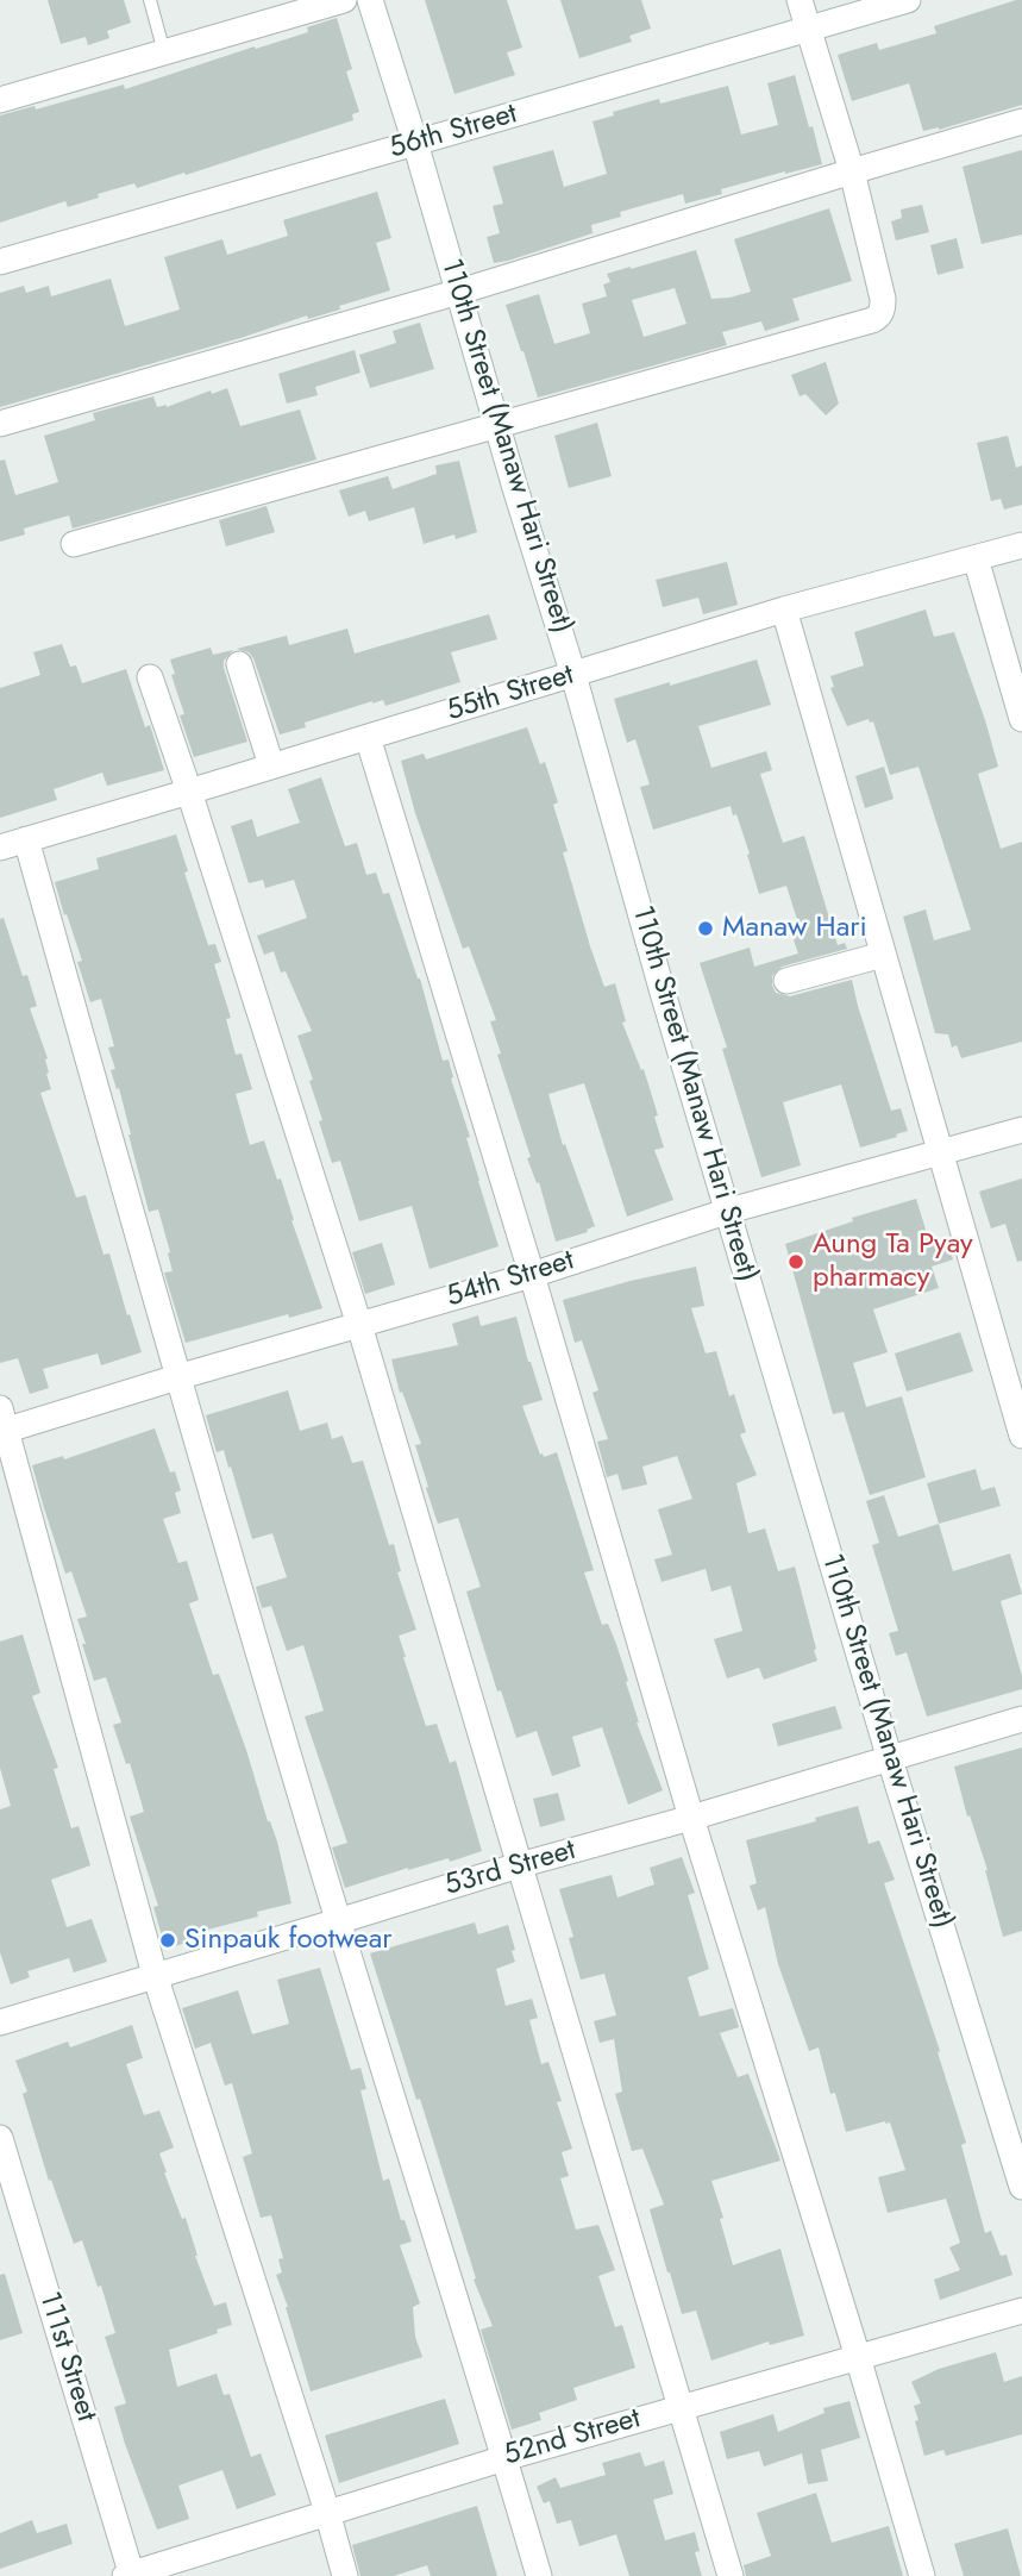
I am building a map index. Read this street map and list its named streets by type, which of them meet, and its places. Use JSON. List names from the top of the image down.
{
  "streets": {
    "street": [
      "56th Street",
      "110th Street (Manaw Hari Street)",
      "55th Street",
      "54th Street",
      "53rd Street",
      "111st Street",
      "52nd Street"
    ]
  },
  "crossings": [
    ["56th Street", "110th Street (Manaw Hari Street)"],
    ["110th Street (Manaw Hari Street)", "55th Street"],
    ["110th Street (Manaw Hari Street)", "54th Street"],
    ["110th Street (Manaw Hari Street)", "53rd Street"],
    ["111st Street", "52nd Street"]
  ],
  "places": ["Manaw Hari", "Aung Ta Pyay pharmacy", "Sinpauk footwear"]
}
